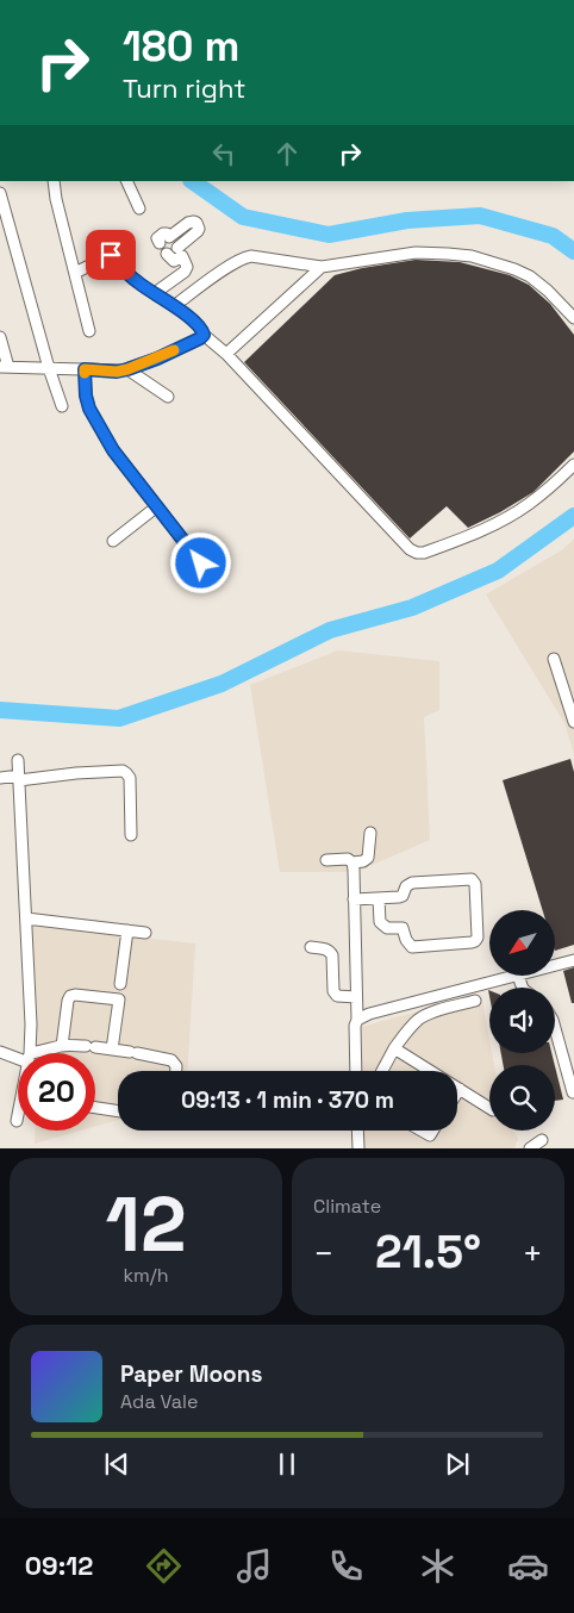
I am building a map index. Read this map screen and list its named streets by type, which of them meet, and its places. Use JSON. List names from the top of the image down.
{
  "north": "bottom left",
  "page": {
    "turn": ["180 m", "Turn right"],
    "limit": "20",
    "trip": "09:13 · 1 min · 370 m",
    "tile": [
      ["12", "km/h"],
      "Climate"
    ],
    "heat": ["−", "21.5°", "+"],
    "song": ["Paper Moons", "Ada Vale"],
    "tabs": "09:12"
  }
}
